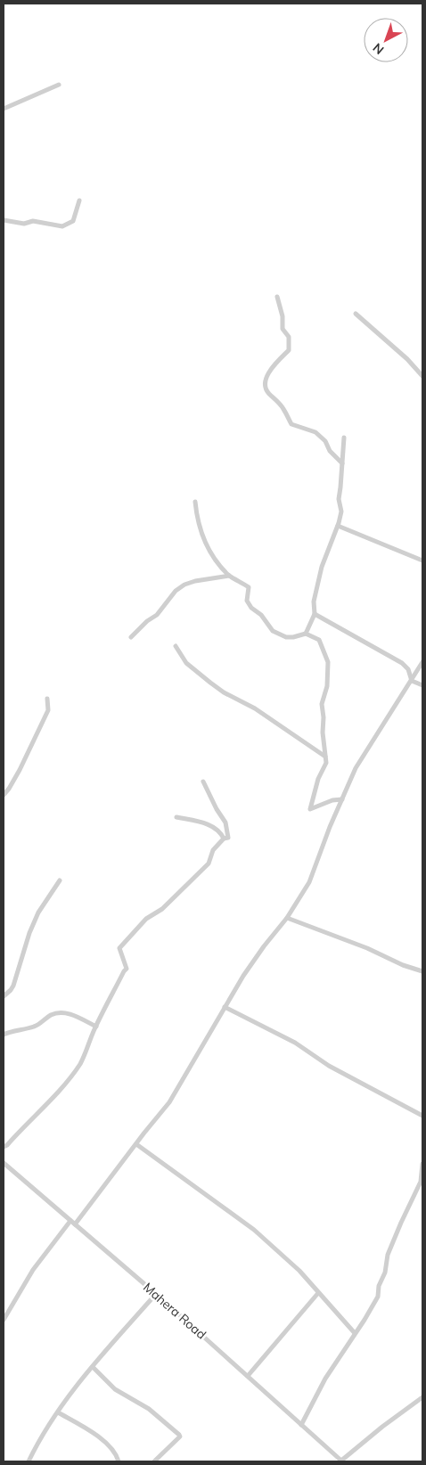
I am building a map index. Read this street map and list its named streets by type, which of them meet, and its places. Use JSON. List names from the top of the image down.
{
  "streets": {
    "street": ["Mahera Road"]
  },
  "north": "bottom left"
}
